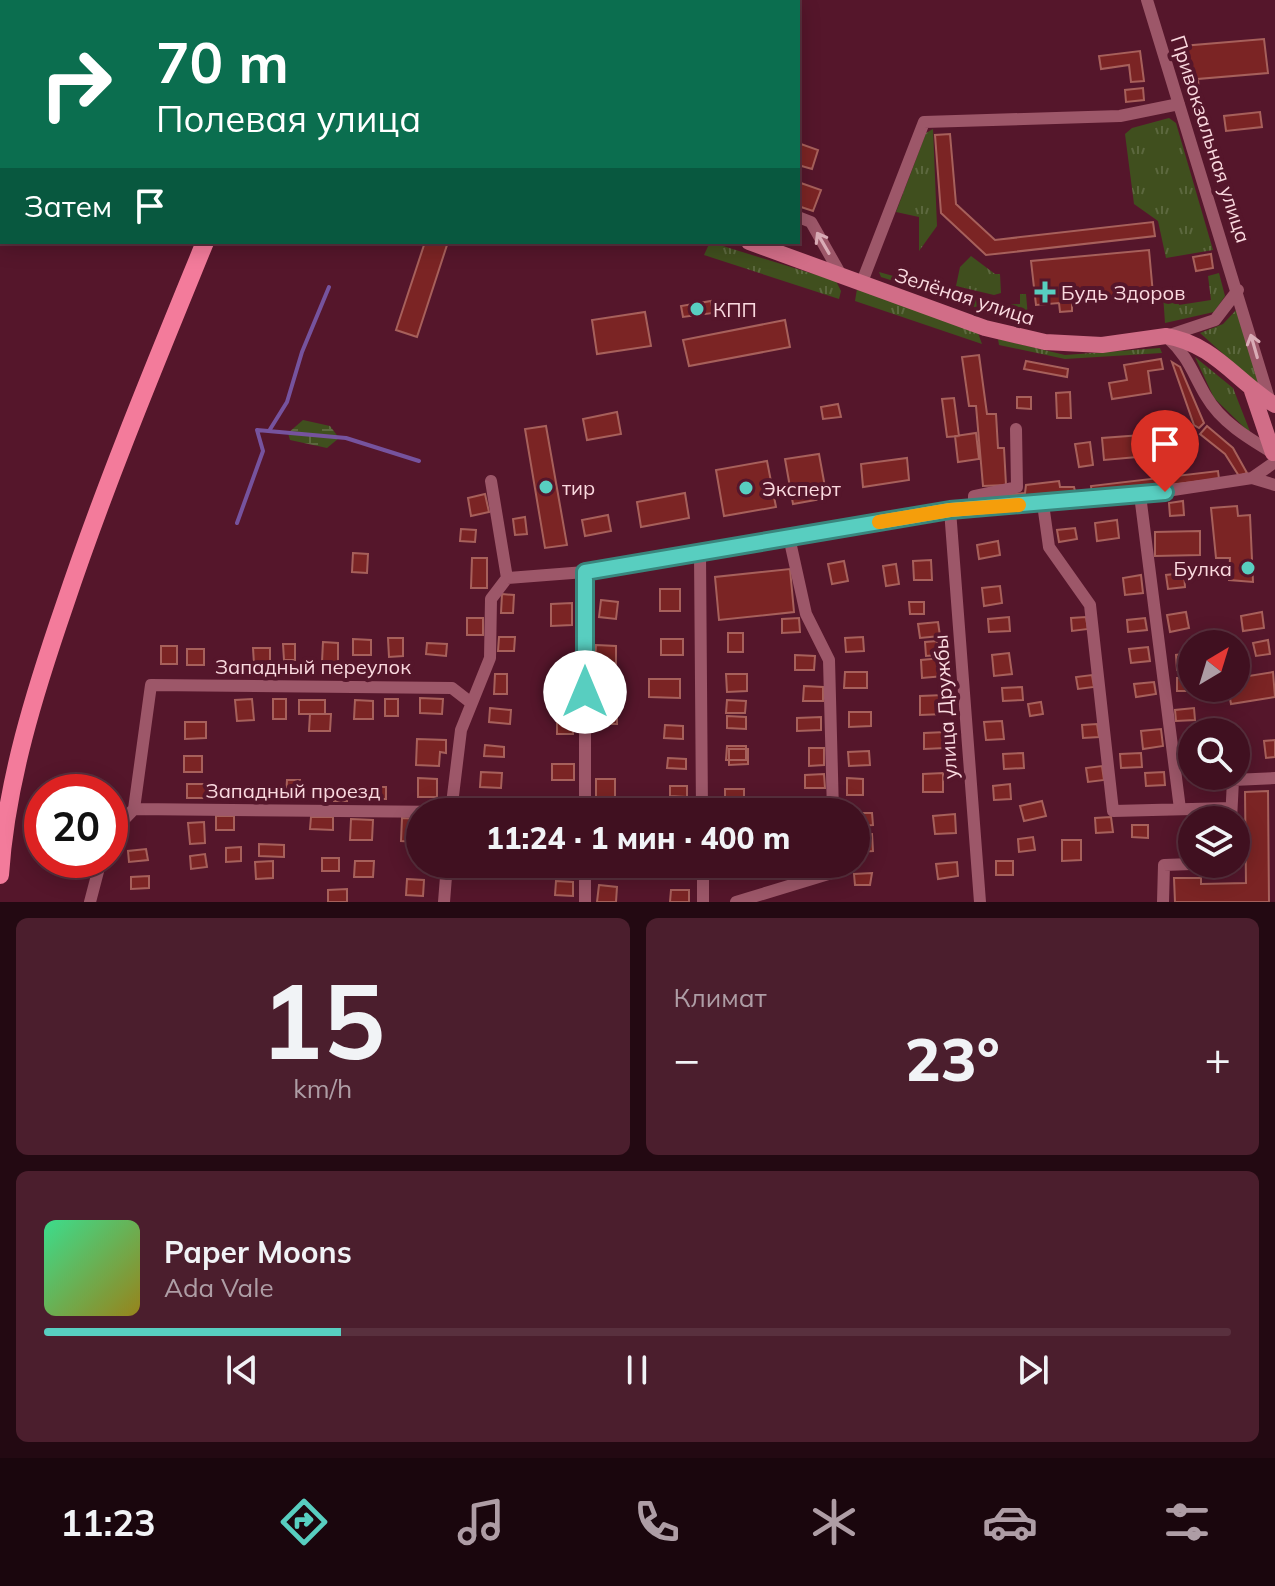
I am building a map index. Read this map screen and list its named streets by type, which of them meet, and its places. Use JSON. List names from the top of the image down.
{
  "streets": {
    "main road": ["Зелёная улица"],
    "street": [
      "Привокзальная улица",
      "Западный переулок",
      "улица Дружбы",
      "Западный проезд"
    ]
  },
  "crossings": [
    ["Привокзальная улица", "Зелёная улица"],
    ["Западный переулок", "Западный проезд"]
  ],
  "places": {
    "health": ["Будь Здоров"],
    "other": [
      "КПП",
      "тир",
      "Эксперт",
      "Булка"
    ]
  },
  "north": "top right",
  "page": {
    "turn": ["70 m", "Полевая улица"],
    "then": "Затем",
    "limit": "20",
    "trip": "11:24 · 1 мин · 400 m",
    "tile": [
      ["15", "km/h"],
      "Климат"
    ],
    "heat": ["−", "23°", "+"],
    "song": ["Paper Moons", "Ada Vale"],
    "tabs": "11:23"
  }
}
